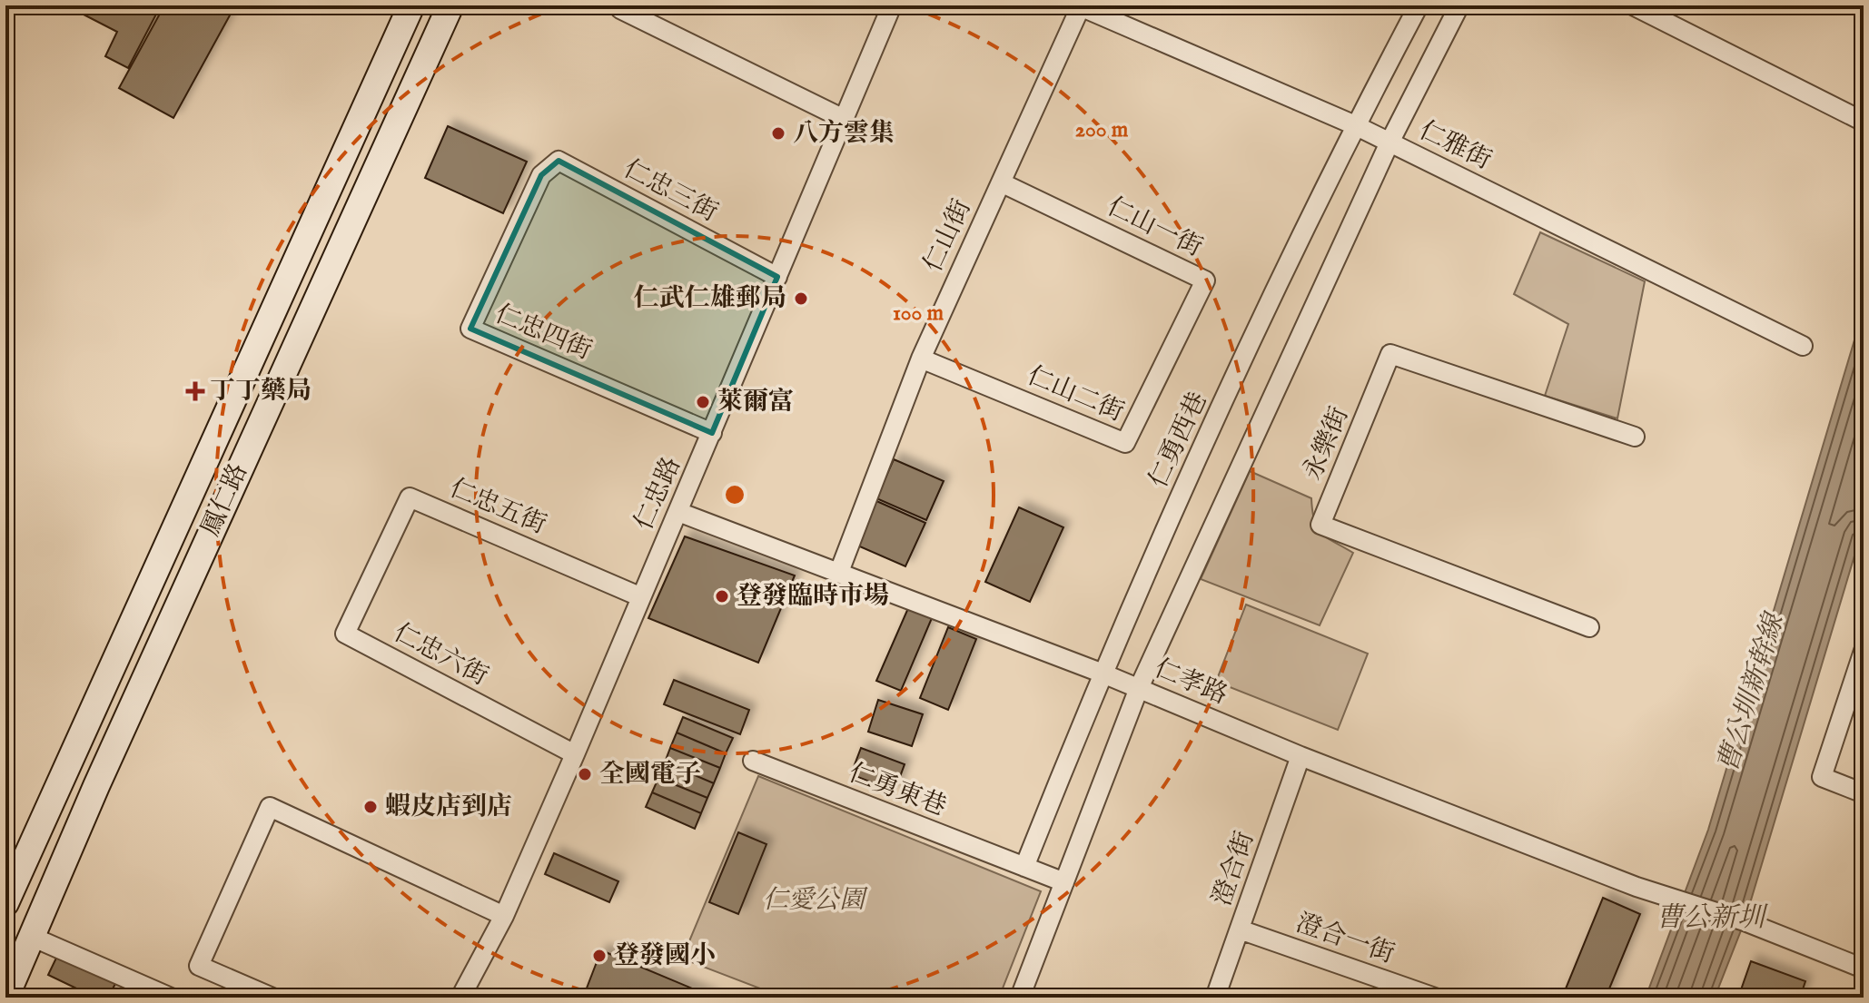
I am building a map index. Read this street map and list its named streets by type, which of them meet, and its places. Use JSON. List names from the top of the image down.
{
  "streets": {
    "main road": ["鳳仁路"],
    "street": [
      "仁雅街",
      "仁忠三街",
      "仁山一街",
      "仁山街",
      "仁忠四街",
      "仁山二街",
      "仁勇西巷",
      "永樂街",
      "仁忠路",
      "仁忠五街",
      "仁忠六街",
      "仁孝路",
      "仁勇東巷",
      "澄合街",
      "澄合一街"
    ]
  },
  "crossings": [
    ["仁雅街", "仁山街"],
    ["仁雅街", "仁勇西巷"],
    ["仁忠三街", "仁忠四街"],
    ["仁忠三街", "仁忠路"],
    ["仁山一街", "仁山街"],
    ["仁山一街", "仁山二街"],
    ["仁山街", "仁山二街"],
    ["仁山街", "仁孝路"],
    ["仁忠四街", "仁忠路"],
    ["仁勇西巷", "仁孝路"],
    ["仁勇西巷", "仁勇東巷"],
    ["仁忠路", "仁忠五街"],
    ["仁忠路", "仁忠六街"],
    ["仁忠路", "仁孝路"],
    ["仁忠五街", "仁忠六街"],
    ["仁孝路", "澄合街"],
    ["澄合街", "澄合一街"]
  ],
  "water": ["曹公圳新幹線", "曹公新圳"],
  "parks": ["仁愛公園"],
  "places": {
    "other": [
      "八方雲集",
      "仁武仁雄郵局",
      "萊爾富",
      "登發臨時市場",
      "全國電子",
      "蝦皮店到店",
      "登發國小"
    ],
    "health": ["丁丁藥局"]
  },
  "rings": ["200 m", "100 m"]
}
